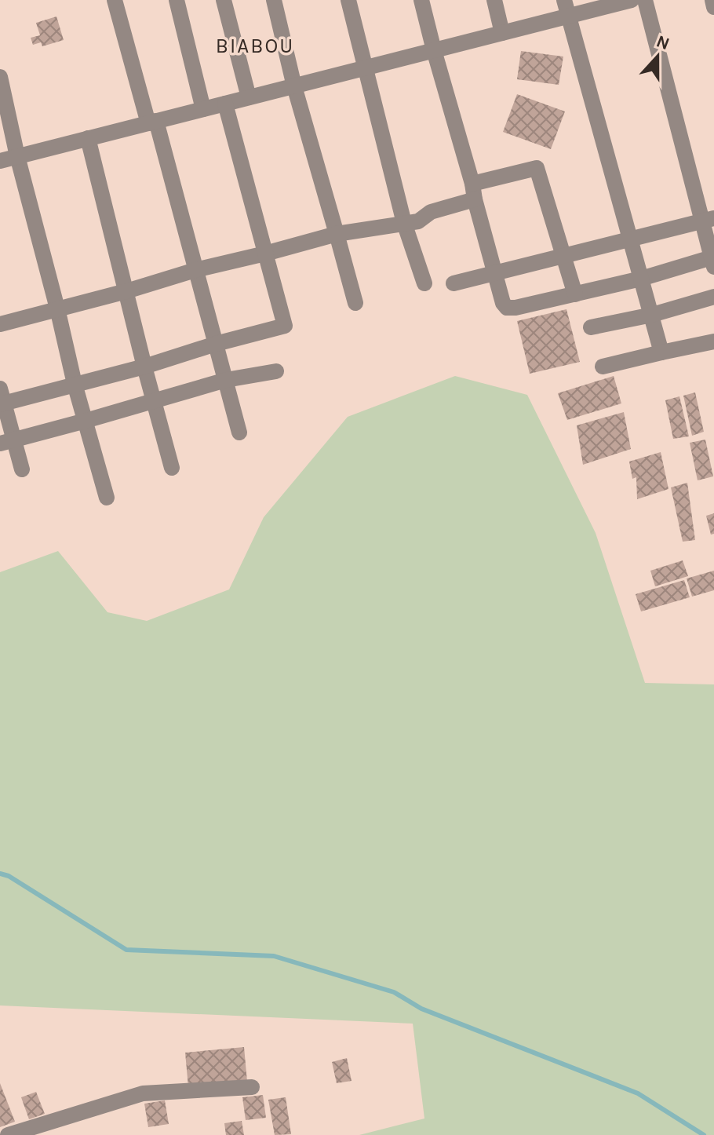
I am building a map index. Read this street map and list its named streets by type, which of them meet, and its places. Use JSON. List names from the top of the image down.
{
  "districts": ["BIABOU"],
  "north": "top"
}
